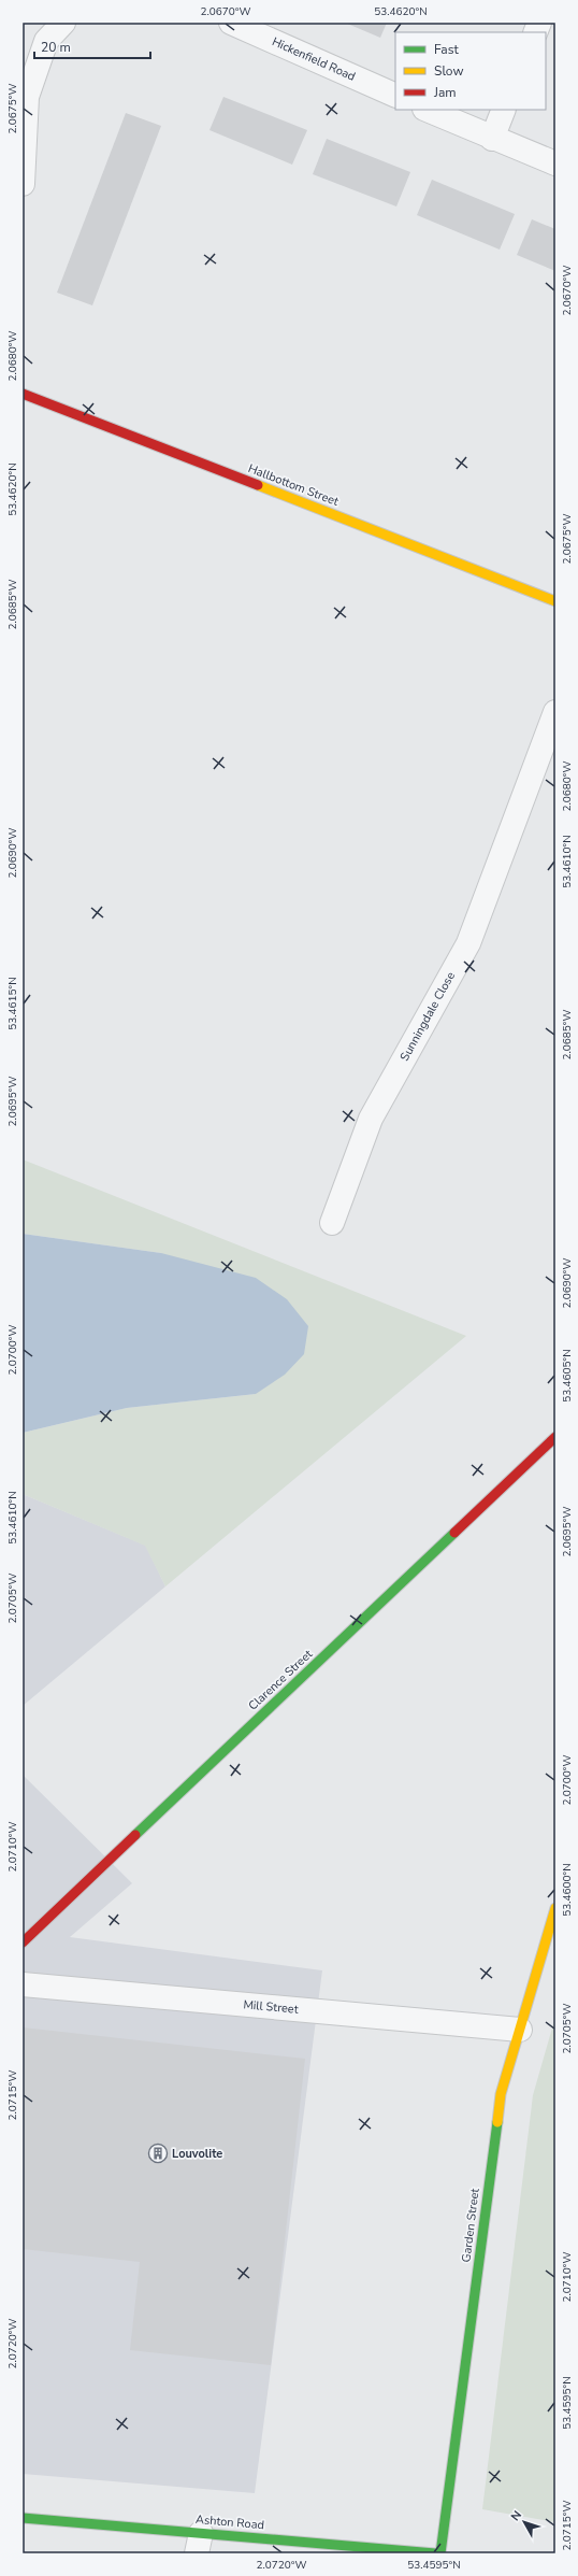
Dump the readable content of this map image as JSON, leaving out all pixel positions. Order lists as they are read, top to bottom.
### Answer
{
  "streets": {
    "street": [
      "Hickenfield Road",
      "Hallbottom Street",
      "Sunningdale Close",
      "Clarence Street",
      "Mill Street",
      "Garden Street",
      "Ashton Road"
    ]
  },
  "crossings": [
    ["Mill Street", "Garden Street"]
  ],
  "places": {
    "building": ["Louvolite"]
  },
  "legend": ["Fast", "Slow", "Jam"],
  "scale_bar": "20 m",
  "north": "top left",
  "coordinates": [
    "2.0670°W",
    "53.4620°N",
    "2.0675°W",
    "2.0680°W",
    "2.0685°W",
    "2.0690°W",
    "53.4610°N",
    "53.4615°N",
    "2.0695°W",
    "2.0700°W",
    "53.4605°N",
    "2.0705°W",
    "2.0710°W",
    "53.4600°N",
    "2.0715°W",
    "2.0720°W",
    "53.4595°N"
  ]
}
